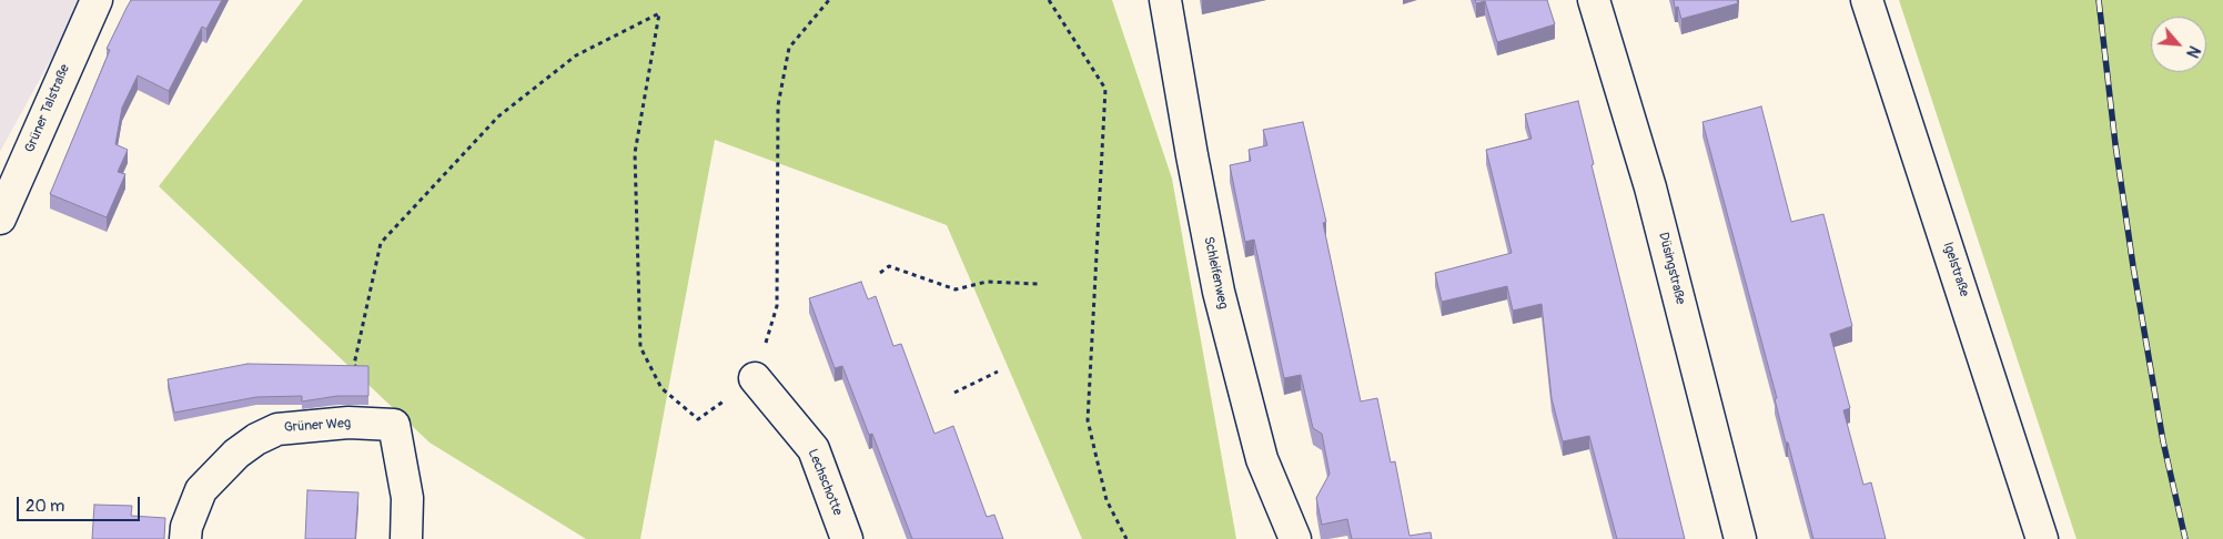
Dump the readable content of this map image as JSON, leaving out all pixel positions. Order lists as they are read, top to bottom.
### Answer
{
  "streets": {
    "main road": [
      "Grüner Talstraße",
      "Düsingstraße",
      "Igelstraße",
      "Schleifenweg",
      "Grüner Weg",
      "Lechschotte"
    ]
  },
  "scale_bar": "20 m",
  "north": "bottom right"
}
